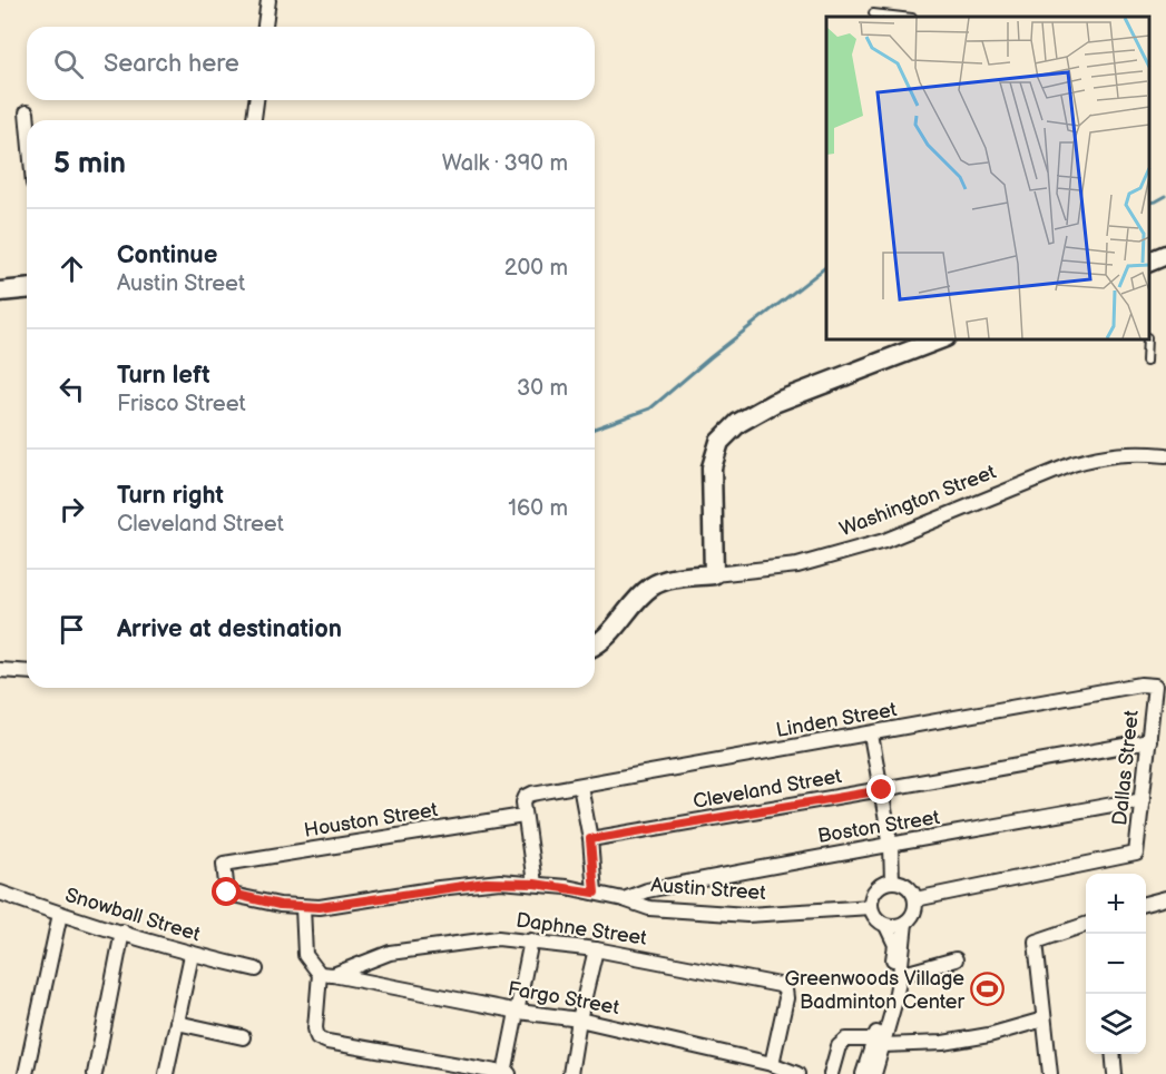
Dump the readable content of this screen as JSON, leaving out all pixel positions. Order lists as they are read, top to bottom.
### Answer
{
  "streets": {
    "street": [
      "Washington Street",
      "Linden Street",
      "Dallas Street",
      "Cleveland Street",
      "Houston Street",
      "Boston Street",
      "Austin Street",
      "Snowball Street",
      "Daphne Street",
      "Fargo Street"
    ]
  },
  "crossings": [
    ["Linden Street", "Dallas Street"],
    ["Linden Street", "Houston Street"],
    ["Dallas Street", "Cleveland Street"],
    ["Dallas Street", "Boston Street"],
    ["Dallas Street", "Austin Street"],
    ["Houston Street", "Austin Street"],
    ["Boston Street", "Austin Street"],
    ["Daphne Street", "Fargo Street"]
  ],
  "places": {
    "sports": ["Greenwoods Village Badminton Center"]
  },
  "page": {
    "search": "Search here",
    "heading": ["5 min", "Walk · 390 m"],
    "list": [
      ["Continue", "Austin Street", "200 m"],
      ["Turn left", "Frisco Street", "30 m"],
      ["Turn right", "Cleveland Street", "160 m"],
      "Arrive at destination"
    ],
    "map_buttons": ["+", "−"]
  }
}
